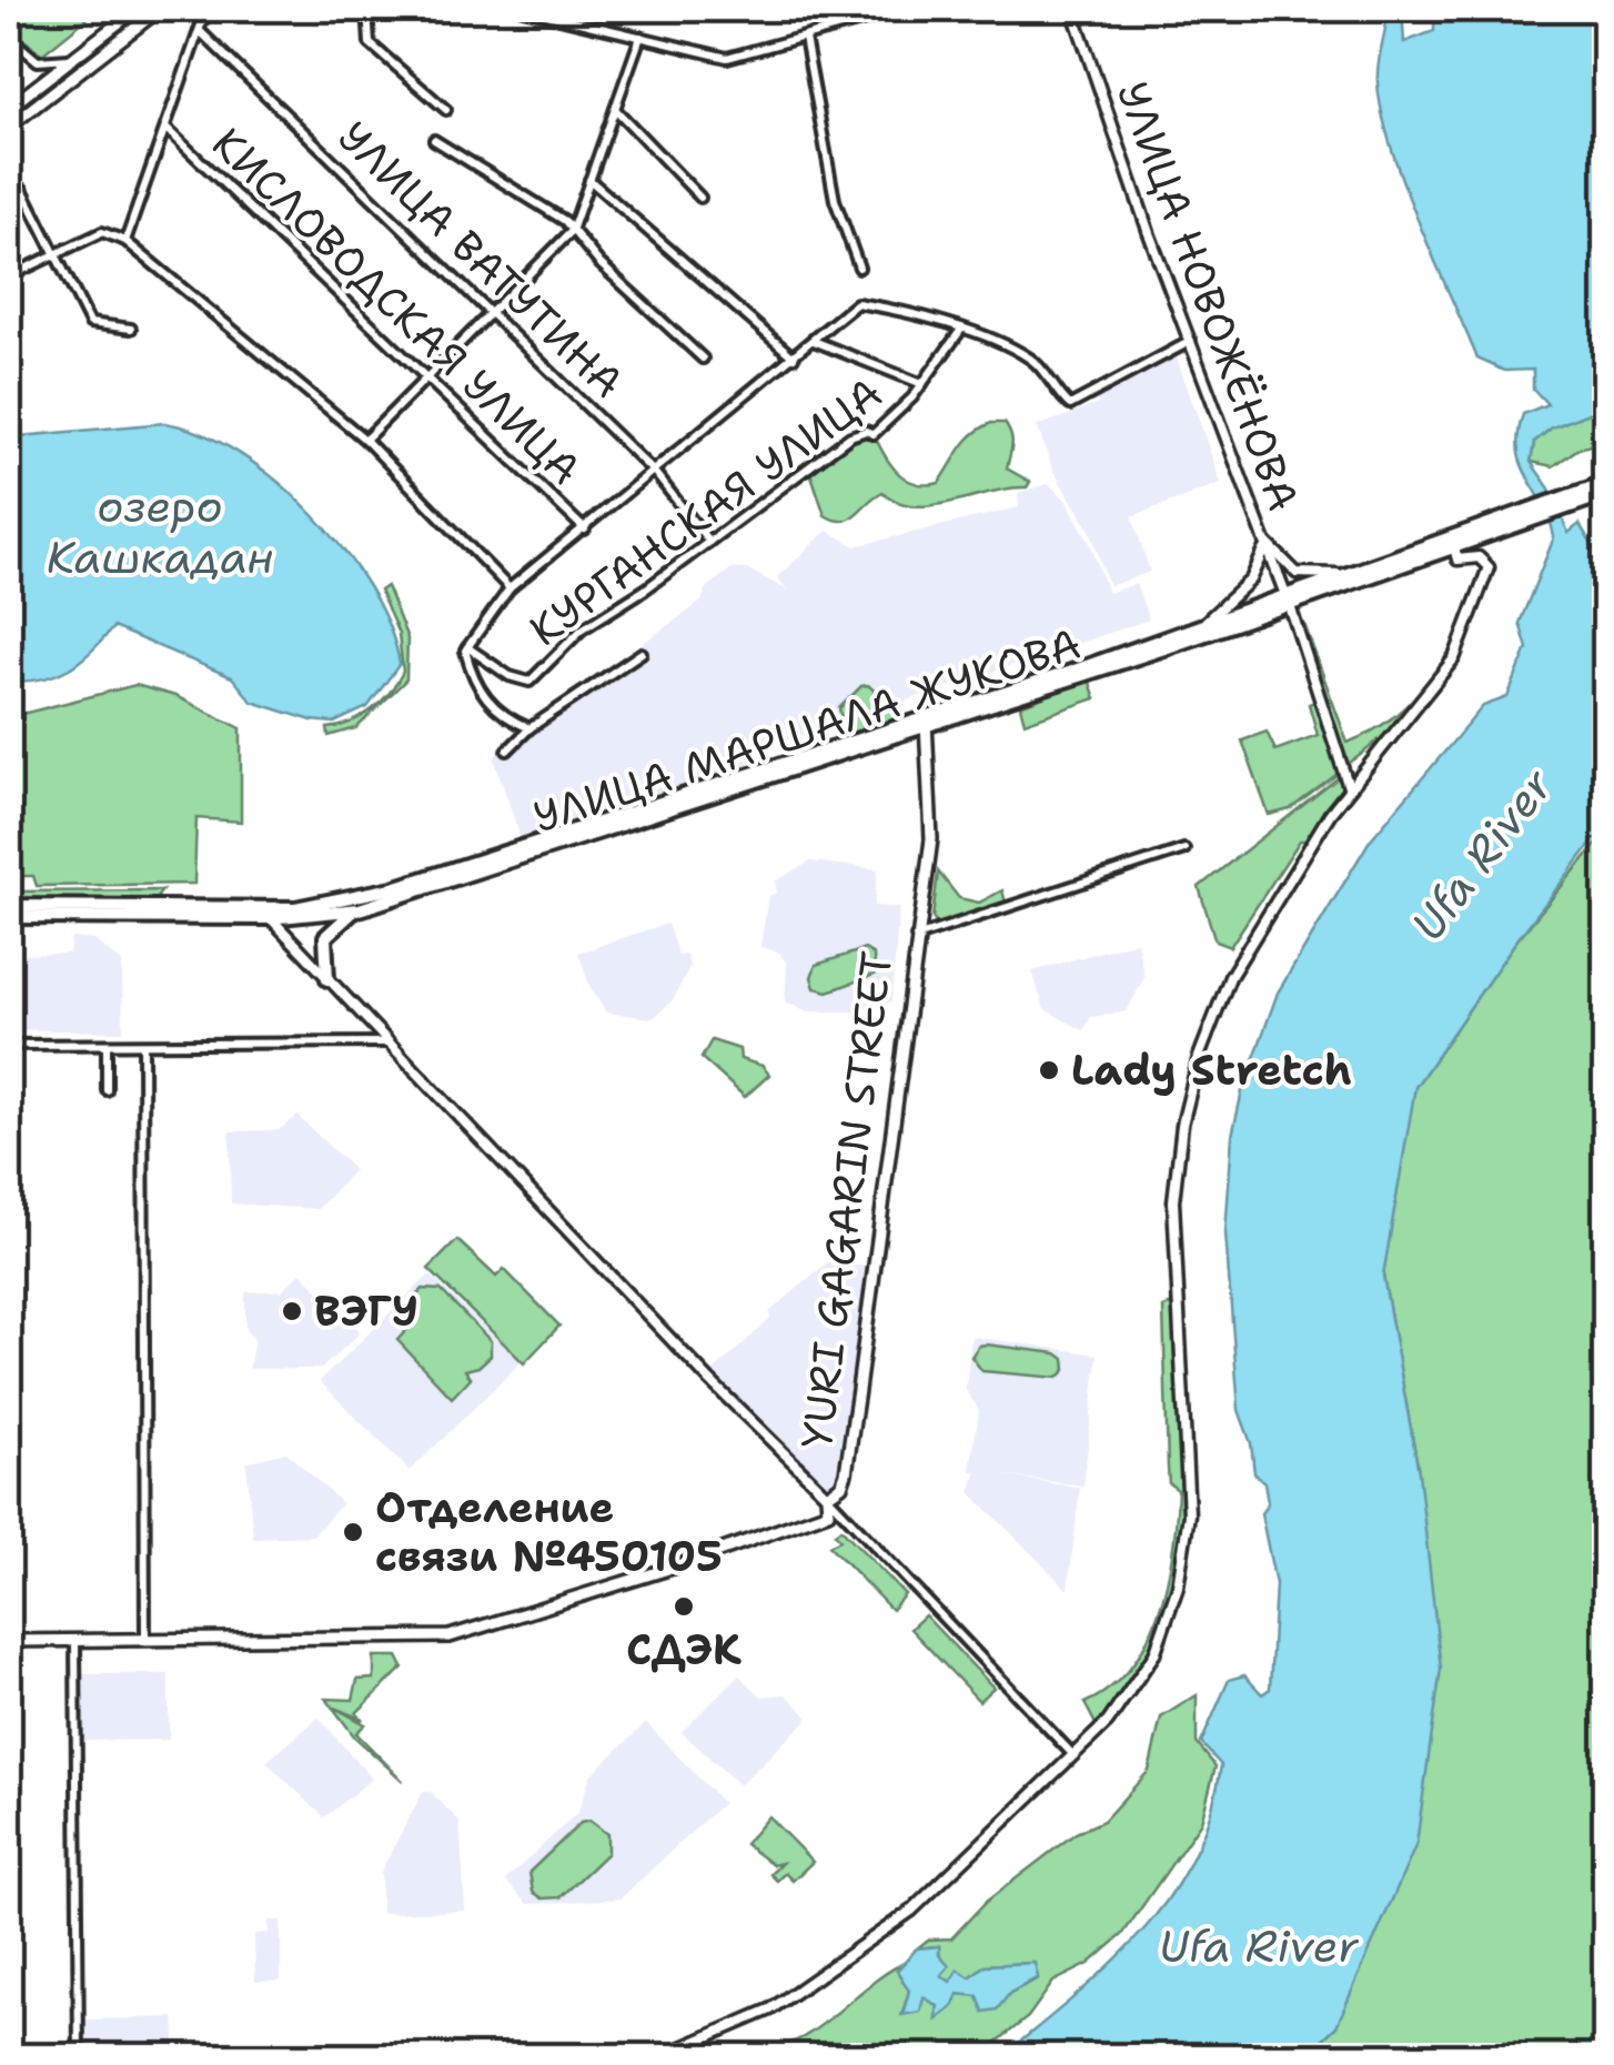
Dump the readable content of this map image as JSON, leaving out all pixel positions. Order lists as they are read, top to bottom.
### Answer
{
  "streets": {
    "main road": ["УЛИЦА МАРШАЛА ЖУКОВА", "YURI GAGARIN STREET"],
    "street": [
      "УЛИЦА ВАТУТИНА",
      "УЛИЦА НОВОЖЁНОВА",
      "КИСЛОВОДСКАЯ УЛИЦА",
      "КУРГАНСКАЯ УЛИЦА"
    ]
  },
  "crossings": [
    ["УЛИЦА ВАТУТИНА", "КУРГАНСКАЯ УЛИЦА"],
    ["УЛИЦА НОВОЖЁНОВА", "УЛИЦА МАРШАЛА ЖУКОВА"],
    ["УЛИЦА МАРШАЛА ЖУКОВА", "YURI GAGARIN STREET"]
  ],
  "water": ["озеро Кашкадан", "Ufa River"],
  "places": [
    "Lady Stretch",
    "ВЭГУ",
    "Отделение связи №450105",
    "СДЭК"
  ]
}
